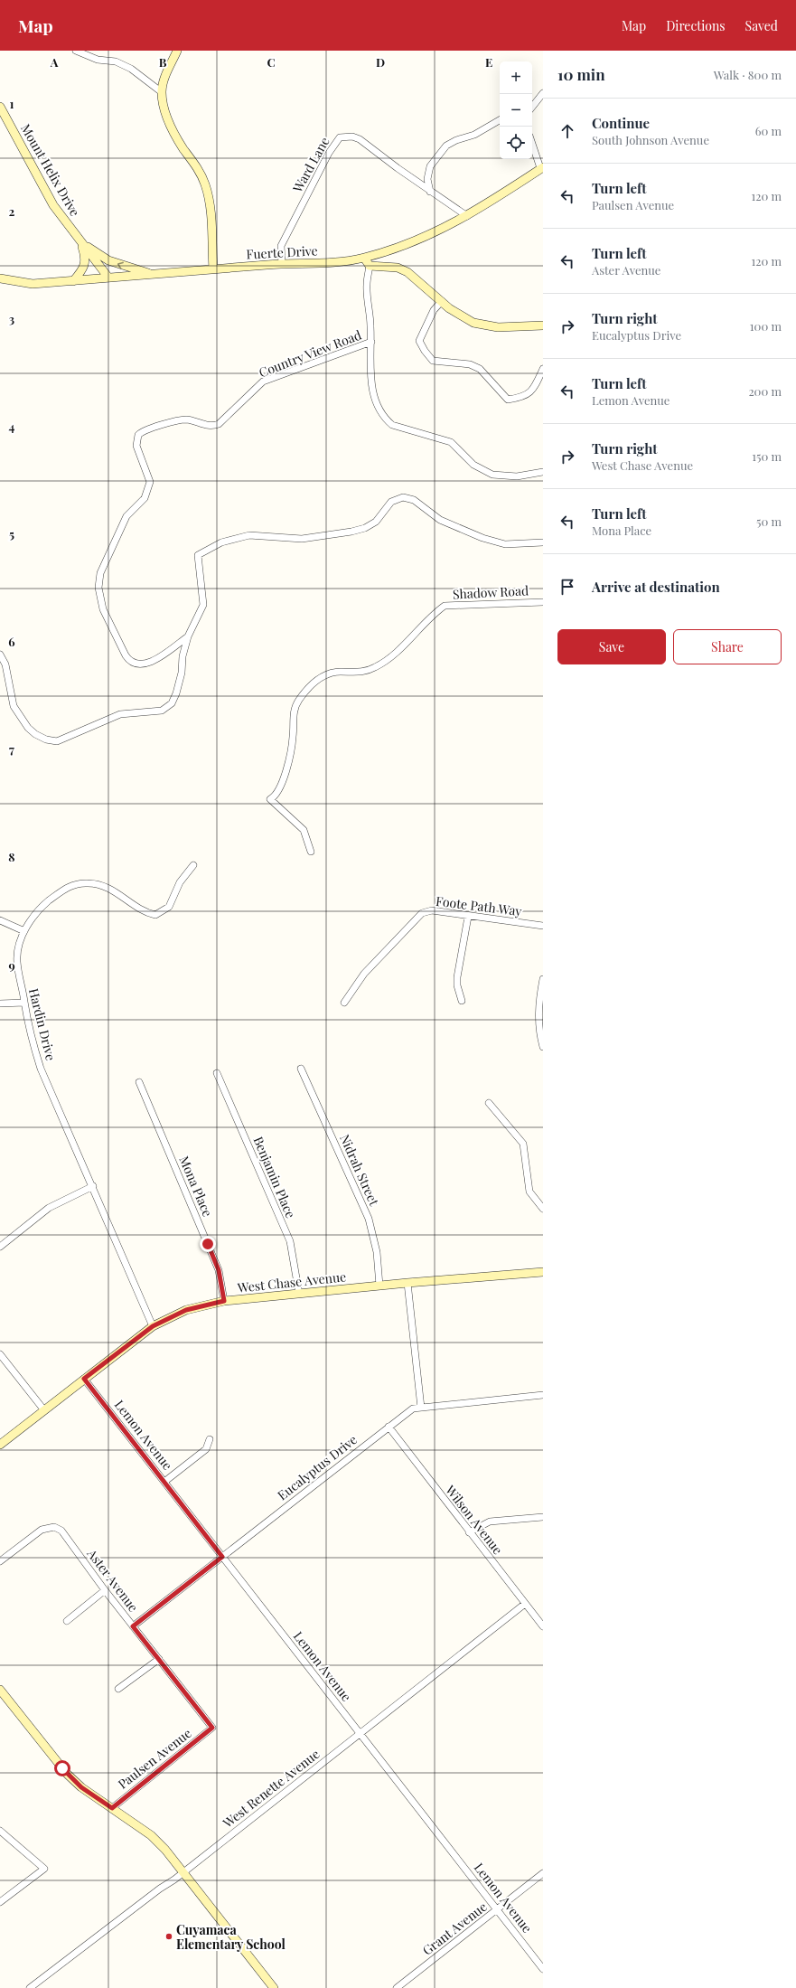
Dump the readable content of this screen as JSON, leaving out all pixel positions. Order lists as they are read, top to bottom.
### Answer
{
  "streets": {
    "main road": ["Mount Helix Drive", "Fuerte Drive", "West Chase Avenue"],
    "street": [
      "Ward Lane",
      "Country View Road",
      "Shadow Road",
      "Foote Path Way",
      "Hardin Drive",
      "Nidrah Street",
      "Benjamin Place",
      "Mona Place",
      "Lemon Avenue",
      "Eucalyptus Drive",
      "Wilson Avenue",
      "Aster Avenue",
      "Paulsen Avenue",
      "West Renette Avenue",
      "Grant Avenue"
    ]
  },
  "crossings": [
    ["Ward Lane", "Fuerte Drive"],
    ["Mount Helix Drive", "Fuerte Drive"],
    ["Hardin Drive", "West Chase Avenue"],
    ["Nidrah Street", "West Chase Avenue"],
    ["Benjamin Place", "West Chase Avenue"],
    ["Mona Place", "West Chase Avenue"],
    ["West Chase Avenue", "Lemon Avenue"],
    ["Lemon Avenue", "Eucalyptus Drive"],
    ["Lemon Avenue", "West Renette Avenue"],
    ["Lemon Avenue", "Grant Avenue"],
    ["Eucalyptus Drive", "Wilson Avenue"],
    ["Eucalyptus Drive", "Aster Avenue"],
    ["Wilson Avenue", "West Renette Avenue"],
    ["Aster Avenue", "Paulsen Avenue"]
  ],
  "places": ["Cuyamaca Elementary School"],
  "page": {
    "header": "Map",
    "nav": ["Map", "Directions", "Saved"],
    "heading": ["10 min", "Walk · 800 m"],
    "map_buttons": ["+", "−"],
    "list": [
      ["Continue", "South Johnson Avenue", "60 m"],
      ["Turn left", "Paulsen Avenue", "120 m"],
      ["Turn left", "Aster Avenue", "120 m"],
      ["Turn right", "Eucalyptus Drive", "100 m"],
      ["Turn left", "Lemon Avenue", "200 m"],
      ["Turn right", "West Chase Avenue", "150 m"],
      ["Turn left", "Mona Place", "50 m"],
      "Arrive at destination"
    ],
    "buttons": ["Save", "Share"]
  },
  "grid": {
    "columns": [
      "A",
      "B",
      "C",
      "D",
      "E"
    ],
    "rows": [
      "1",
      "2",
      "3",
      "4",
      "5",
      "6",
      "7",
      "8",
      "9"
    ]
  }
}
